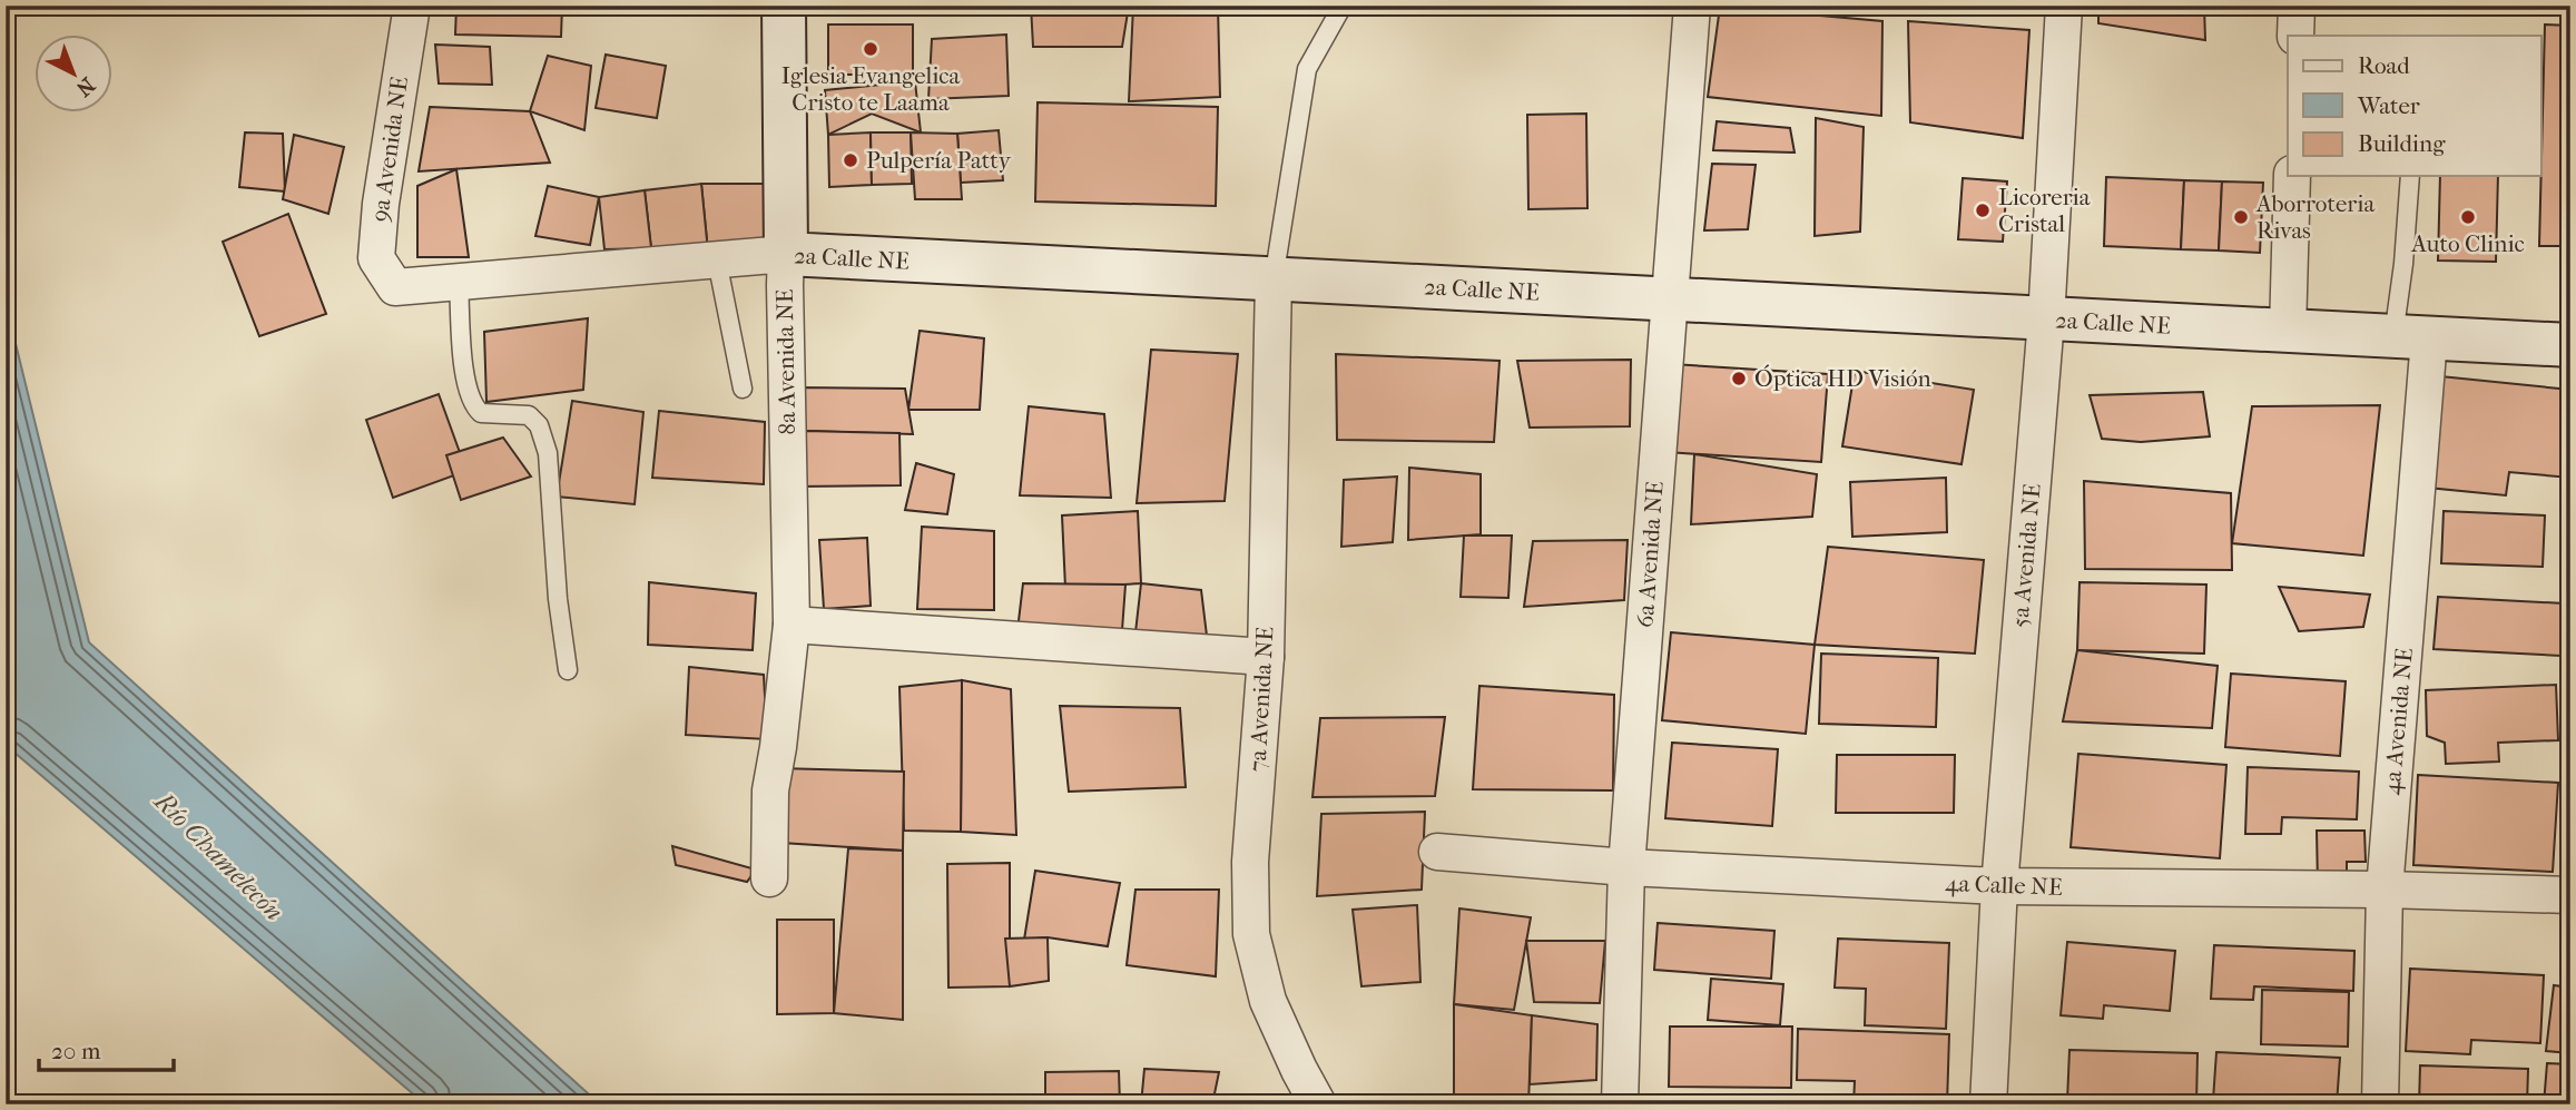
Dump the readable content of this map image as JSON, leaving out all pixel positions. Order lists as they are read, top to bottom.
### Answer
{
  "streets": {
    "street": [
      "9a Avenida NE",
      "2a Calle NE",
      "8a Avenida NE",
      "6a Avenida NE",
      "5a Avenida NE",
      "7a Avenida NE",
      "4a Avenida NE",
      "4a Calle NE"
    ]
  },
  "crossings": [
    ["9a Avenida NE", "2a Calle NE"],
    ["2a Calle NE", "8a Avenida NE"],
    ["2a Calle NE", "6a Avenida NE"],
    ["2a Calle NE", "5a Avenida NE"],
    ["2a Calle NE", "7a Avenida NE"],
    ["2a Calle NE", "4a Avenida NE"],
    ["6a Avenida NE", "4a Calle NE"],
    ["5a Avenida NE", "4a Calle NE"],
    ["4a Avenida NE", "4a Calle NE"]
  ],
  "water": ["Río Chamelecón"],
  "places": [
    "Iglesia Evangelica Cristo te Laama",
    "Pulpería Patty",
    "Licoreria Cristal",
    "Aborroteria Rivas",
    "Auto Clinic",
    "Óptica HD Visión"
  ],
  "legend": ["Road", "Water", "Building"],
  "scale_bar": "20 m",
  "north": "bottom right"
}
